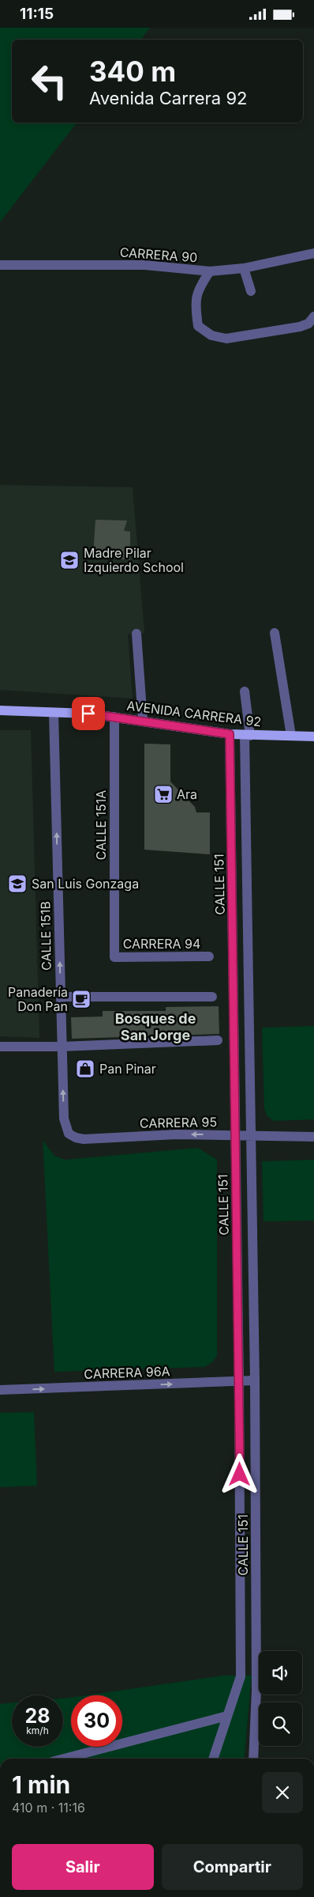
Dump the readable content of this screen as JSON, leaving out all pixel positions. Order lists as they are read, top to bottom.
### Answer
{
  "streets": {
    "main road": ["AVENIDA CARRERA 92"],
    "street": [
      "CARRERA 90",
      "CALLE 151A",
      "CALLE 151",
      "CALLE 151B",
      "CARRERA 94",
      "CARRERA 95",
      "CARRERA 96A"
    ]
  },
  "crossings": [
    ["AVENIDA CARRERA 92", "CALLE 151A"],
    ["AVENIDA CARRERA 92", "CALLE 151"],
    ["AVENIDA CARRERA 92", "CALLE 151B"],
    ["CALLE 151A", "CARRERA 94"],
    ["CALLE 151", "CARRERA 95"],
    ["CALLE 151", "CARRERA 96A"],
    ["CALLE 151B", "CARRERA 95"]
  ],
  "one_way": ["CALLE 151B", "CARRERA 95", "CARRERA 96A"],
  "districts": ["Bosques de San Jorge"],
  "places": {
    "school or university": ["Madre Pilar Izquierdo School", "San Luis Gonzaga"],
    "supermarket": ["Ara"],
    "cafe": ["Panadería Don Pan"],
    "shop": ["Pan Pinar"]
  },
  "page": {
    "status": "11:15",
    "turn": ["340 m", "Avenida Carrera 92"],
    "speed": "28 km/h",
    "limit": "30",
    "heading": ["1 min", "410 m · 11:16"],
    "buttons": ["Salir", "Compartir"]
  }
}
